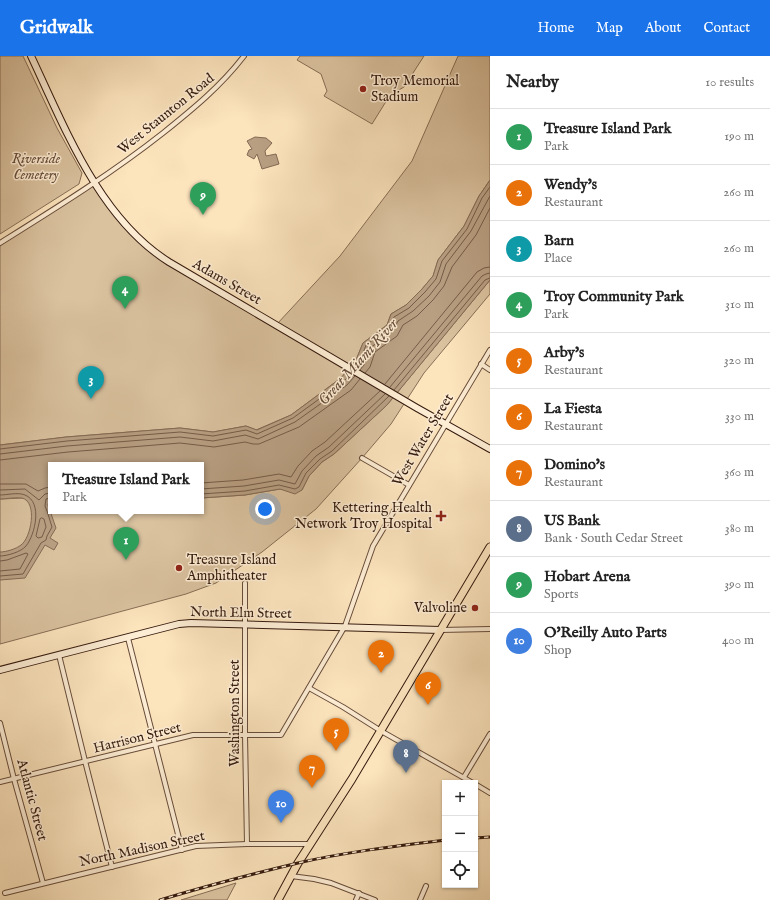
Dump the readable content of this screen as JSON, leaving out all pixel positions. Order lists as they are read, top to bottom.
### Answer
{
  "streets": {
    "street": [
      "West Staunton Road",
      "Adams Street",
      "West Water Street",
      "North Elm Street",
      "Washington Street",
      "Harrison Street",
      "Atlantic Street",
      "North Madison Street"
    ]
  },
  "crossings": [
    ["West Staunton Road", "Adams Street"],
    ["Adams Street", "West Water Street"],
    ["West Water Street", "North Elm Street"],
    ["West Water Street", "Harrison Street"],
    ["North Elm Street", "Washington Street"],
    ["Washington Street", "Harrison Street"],
    ["Washington Street", "North Madison Street"],
    ["Harrison Street", "Atlantic Street"],
    ["Atlantic Street", "North Madison Street"]
  ],
  "water": ["Great Miami River"],
  "parks": ["Riverside Cemetery"],
  "places": {
    "other": ["Troy Memorial Stadium", "Treasure Island Amphitheater", "Valvoline"],
    "health": ["Kettering Health Network Troy Hospital"]
  },
  "page": {
    "header": "Gridwalk",
    "nav": [
      "Home",
      "Map",
      "About",
      "Contact"
    ],
    "heading": ["Nearby", "10 results"],
    "list": [
      {
        "mark": "1",
        "name": "Treasure Island Park",
        "note": "Park",
        "value": "190 m"
      },
      {
        "mark": "2",
        "name": "Wendy's",
        "note": "Restaurant",
        "value": "260 m"
      },
      {
        "mark": "3",
        "name": "Barn",
        "note": "Place",
        "value": "260 m"
      },
      {
        "mark": "4",
        "name": "Troy Community Park",
        "note": "Park",
        "value": "310 m"
      },
      {
        "mark": "5",
        "name": "Arby's",
        "note": "Restaurant",
        "value": "320 m"
      },
      {
        "mark": "6",
        "name": "La Fiesta",
        "note": "Restaurant",
        "value": "330 m"
      },
      {
        "mark": "7",
        "name": "Domino's",
        "note": "Restaurant",
        "value": "360 m"
      },
      {
        "mark": "8",
        "name": "US Bank",
        "note": "Bank · South Cedar Street",
        "value": "380 m"
      },
      {
        "mark": "9",
        "name": "Hobart Arena",
        "note": "Sports",
        "value": "390 m"
      },
      {
        "mark": "10",
        "name": "O'Reilly Auto Parts",
        "note": "Shop",
        "value": "400 m"
      }
    ],
    "pins": [
      "9",
      "4",
      "3",
      "1",
      "2",
      "6",
      "5",
      "8",
      "7",
      "10"
    ],
    "popup": ["Treasure Island Park", "Park"],
    "map_buttons": ["+", "−"]
  }
}
